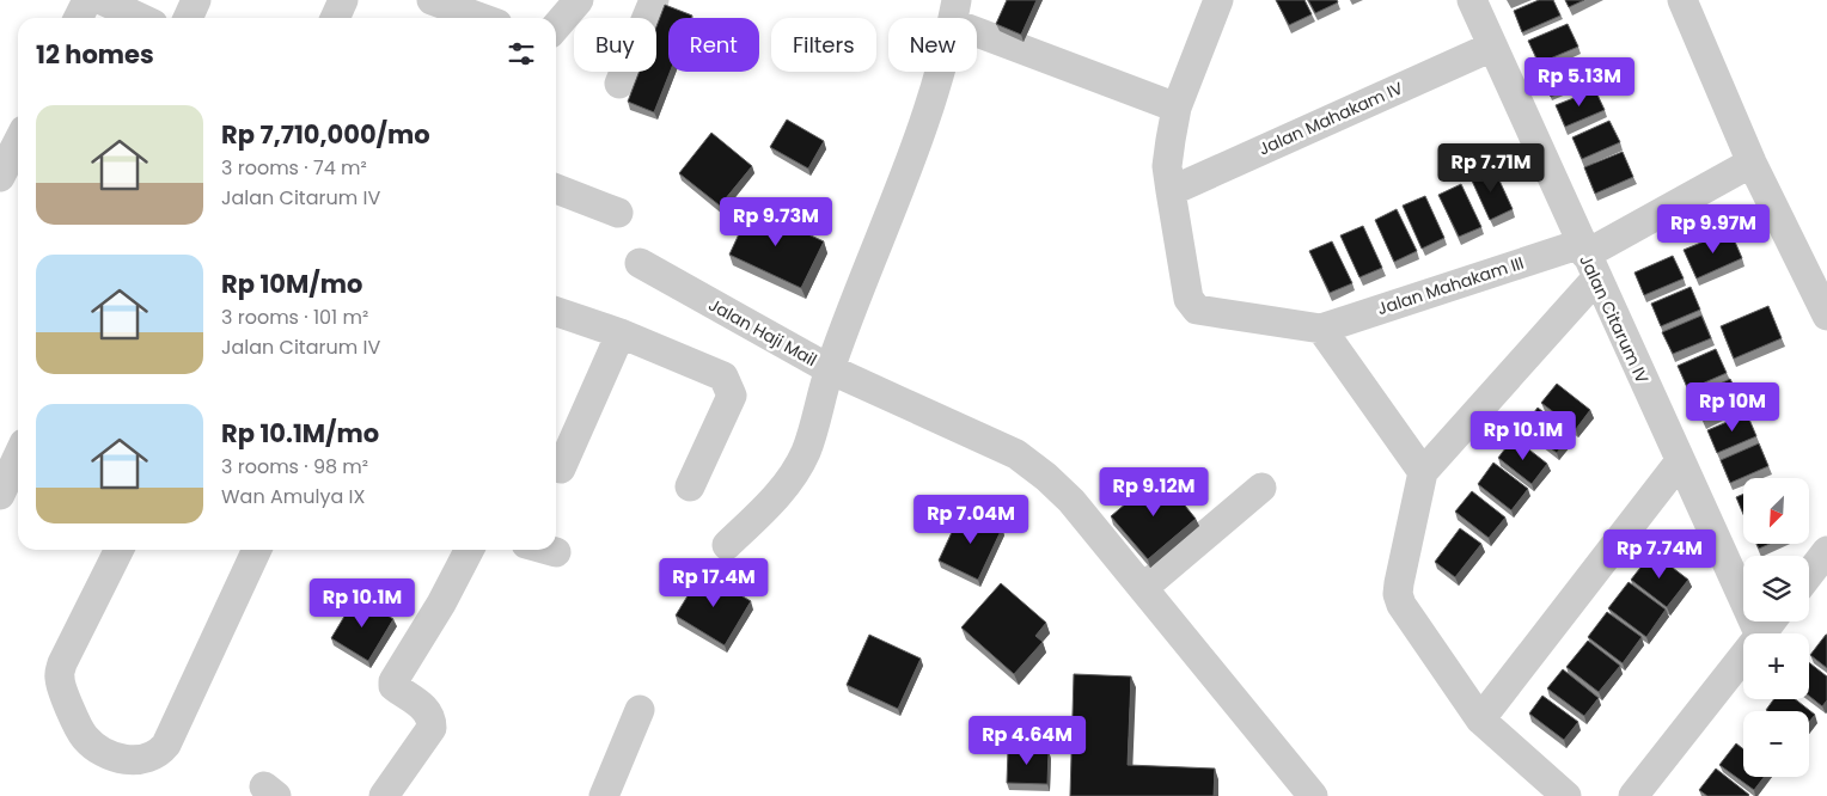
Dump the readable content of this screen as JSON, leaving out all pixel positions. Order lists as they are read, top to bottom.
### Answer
{
  "streets": {
    "street": [
      "Jalan Mahakam IV",
      "Jalan Mahakam III",
      "Jalan Citarum IV",
      "Jalan Haji Mail"
    ]
  },
  "crossings": [
    ["Jalan Mahakam IV", "Jalan Citarum IV"],
    ["Jalan Mahakam III", "Jalan Citarum IV"]
  ],
  "north": "bottom left",
  "page": {
    "chip": [
      "Buy",
      "Rent",
      "Filters",
      "New"
    ],
    "heading": "12 homes",
    "price": [
      "Rp 5.13M",
      "Rp 7.71M",
      "Rp 9.73M",
      "Rp 9.97M",
      "Rp 10M",
      "Rp 10.1M",
      "Rp 9.12M",
      "Rp 7.04M",
      "Rp 7.74M",
      "Rp 17.4M",
      "Rp 10.1M",
      "Rp 4.64M"
    ],
    "list": [
      {
        "name": "Rp 7,710,000/mo",
        "note": "3 rooms · 74 m² · Jalan Citarum IV"
      },
      {
        "name": "Rp 10M/mo",
        "note": "3 rooms · 101 m² · Jalan Citarum IV"
      },
      {
        "name": "Rp 10.1M/mo",
        "note": "3 rooms · 98 m² · Wan Amulya IX"
      }
    ],
    "map_buttons": ["+", "−"]
  }
}
